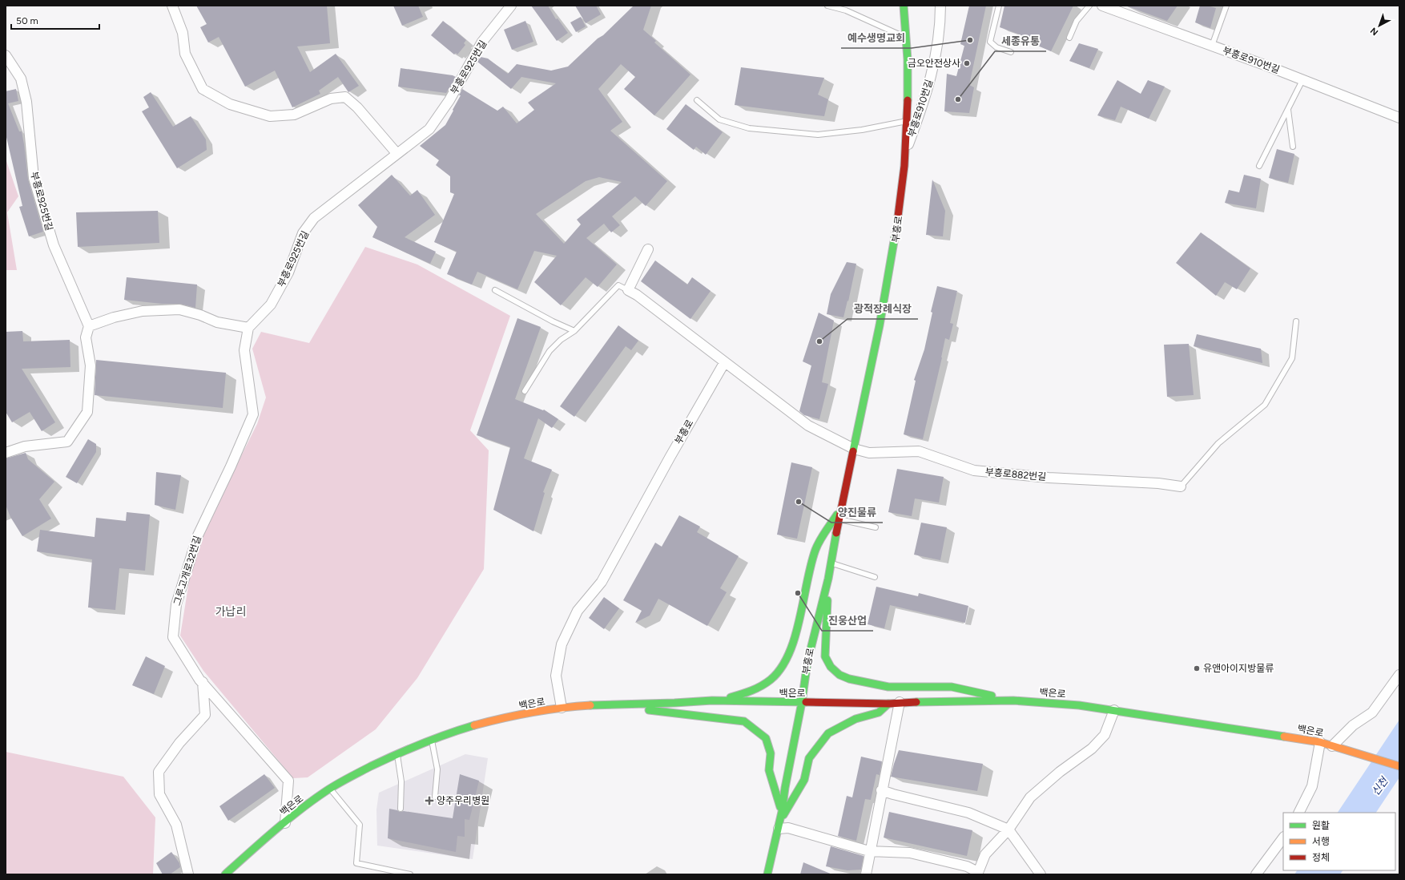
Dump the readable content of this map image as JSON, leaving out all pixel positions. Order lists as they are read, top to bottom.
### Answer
{
  "streets": {
    "main road": ["부흥로", "백은로"],
    "street": [
      "부흥로910번길",
      "부흥로925번길",
      "부흥로882번길",
      "그루고개로32번길"
    ]
  },
  "crossings": [
    ["부흥로910번길", "부흥로"],
    ["부흥로925번길", "그루고개로32번길"],
    ["부흥로", "부흥로882번길"],
    ["부흥로", "백은로"],
    ["그루고개로32번길", "백은로"]
  ],
  "districts": ["가납리"],
  "water": ["신천"],
  "places": {
    "other": [
      "예수생명교회",
      "금오안전상사",
      "세종유통",
      "광적장례식장",
      "양진물류",
      "진웅산업",
      "유앤아이지방물류"
    ],
    "health": ["양주우리병원"]
  },
  "legend": ["원활", "서행", "정체"],
  "scale_bar": "50 m",
  "north": "bottom left"
}
